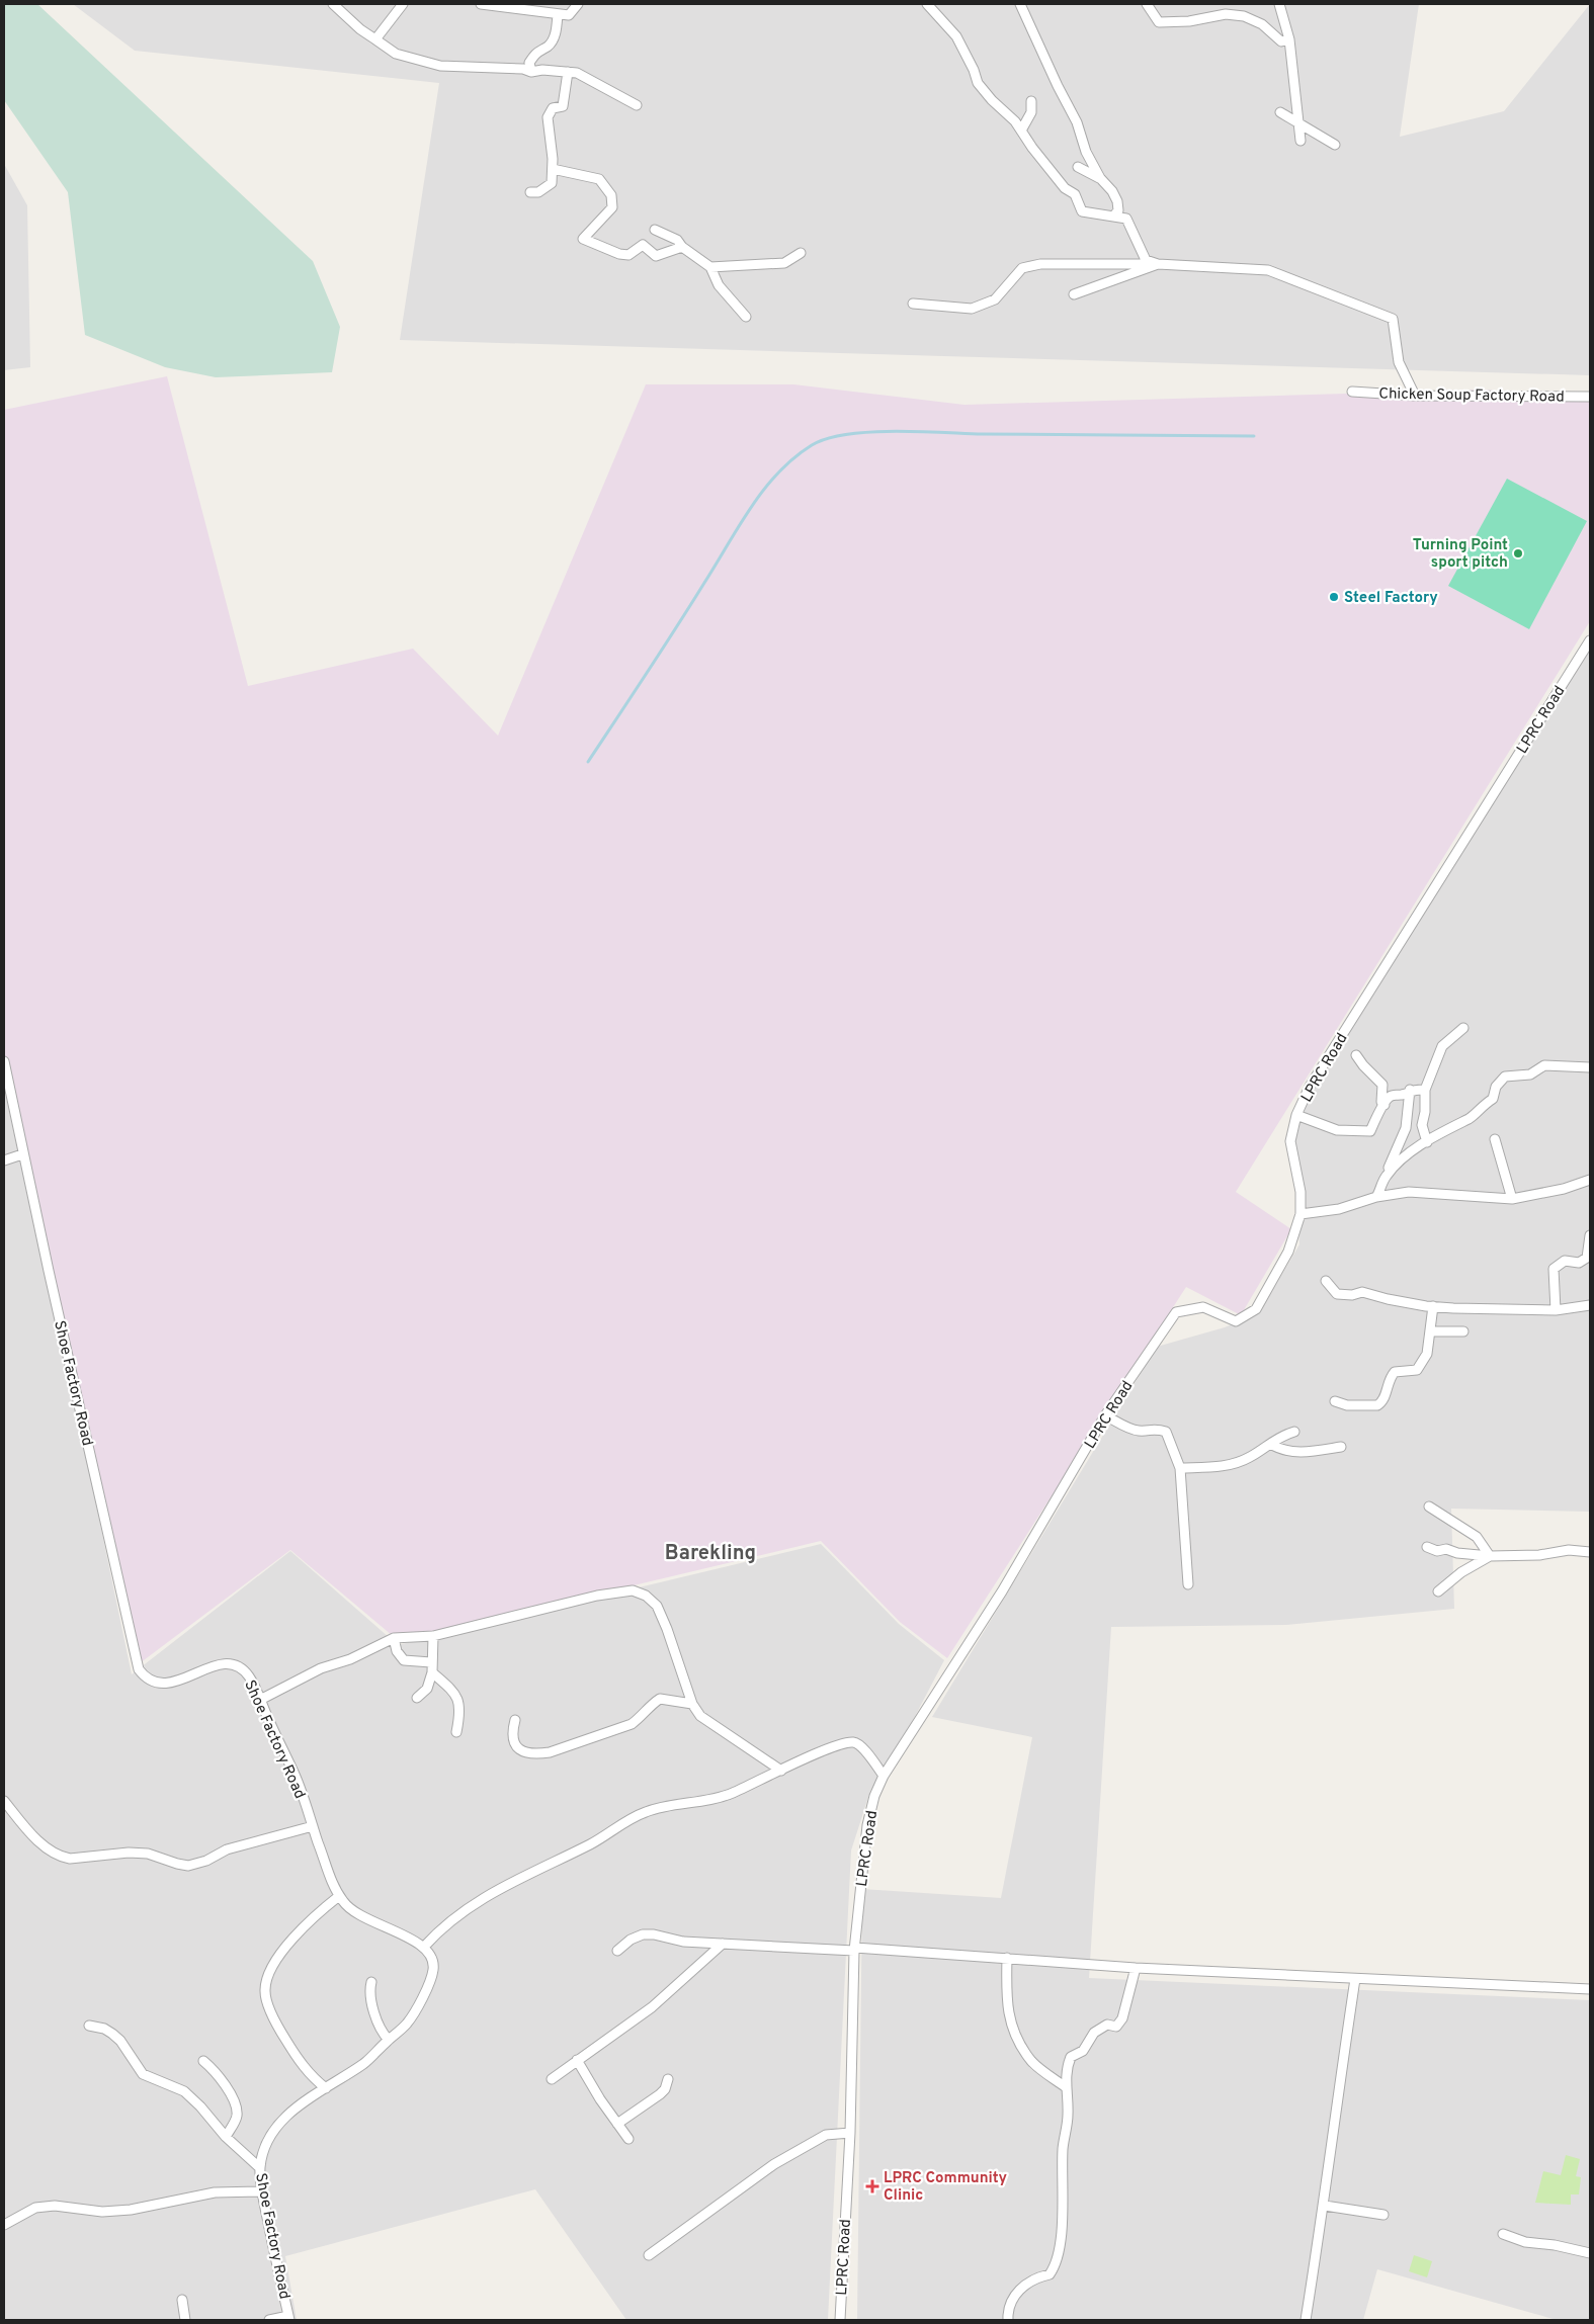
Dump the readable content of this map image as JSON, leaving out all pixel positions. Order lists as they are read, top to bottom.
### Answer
{
  "streets": {
    "street": ["Chicken Soup Factory Road", "LPRC Road", "Shoe Factory Road"]
  },
  "districts": ["Barekling"],
  "places": {
    "other": ["Turning Point sport pitch", "Steel Factory"],
    "health": ["LPRC Community Clinic"]
  }
}
